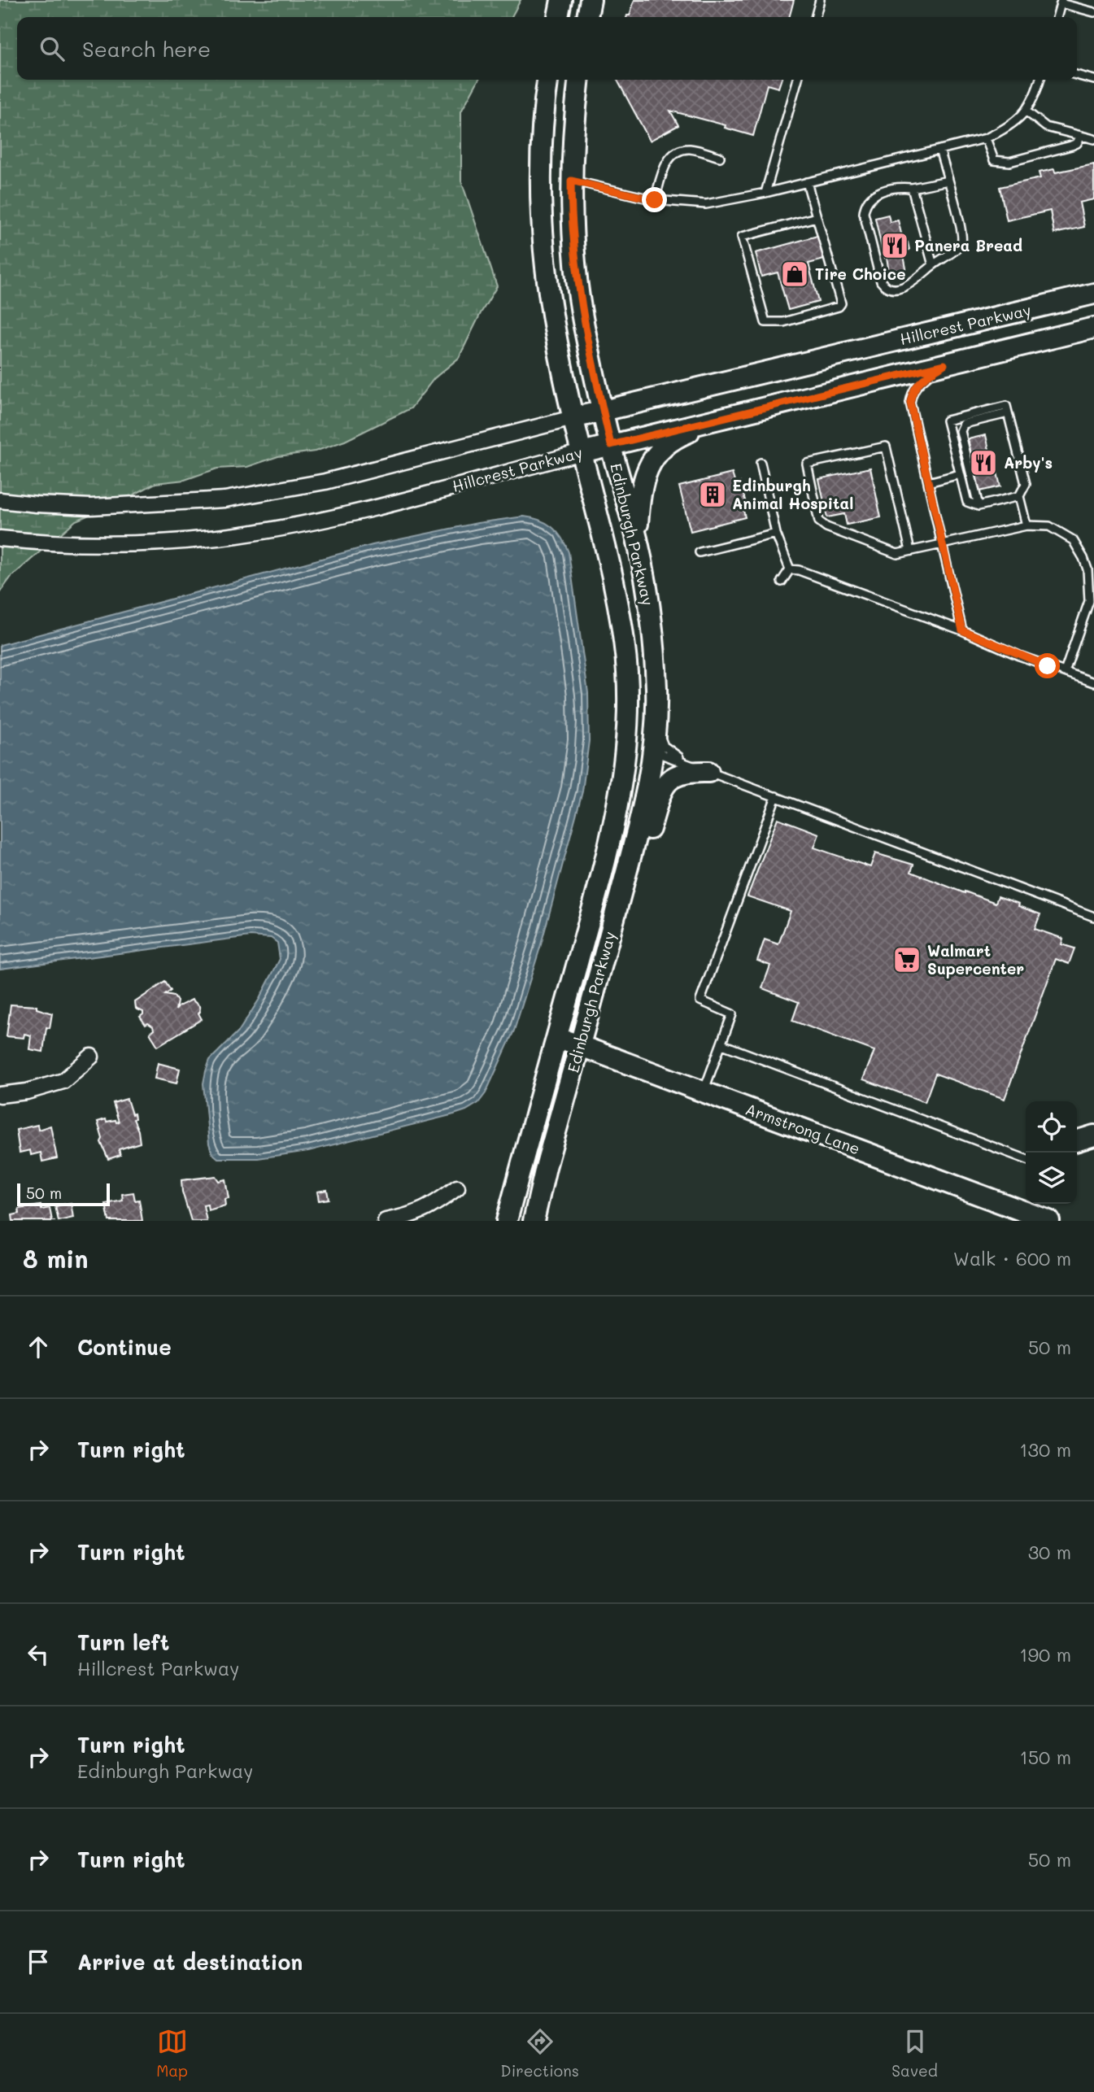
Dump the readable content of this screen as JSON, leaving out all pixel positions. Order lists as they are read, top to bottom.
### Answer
{
  "streets": {
    "main road": ["Hillcrest Parkway", "Edinburgh Parkway", "Armstrong Lane"]
  },
  "crossings": [
    ["Hillcrest Parkway", "Edinburgh Parkway"],
    ["Edinburgh Parkway", "Armstrong Lane"]
  ],
  "places": {
    "restaurant": ["Panera Bread", "Arby's"],
    "shop": ["Tire Choice"],
    "building": ["Edinburgh Animal Hospital"],
    "supermarket": ["Walmart Supercenter"]
  },
  "scale_bar": "50 m",
  "page": {
    "search": "Search here",
    "scale": "50 m",
    "heading": ["8 min", "Walk · 600 m"],
    "list": [
      ["Continue", "50 m"],
      ["Turn right", "130 m"],
      ["Turn right", "30 m"],
      ["Turn left", "Hillcrest Parkway", "190 m"],
      ["Turn right", "Edinburgh Parkway", "150 m"],
      ["Turn right", "50 m"],
      "Arrive at destination"
    ],
    "nav": ["Map", "Directions", "Saved"]
  }
}
